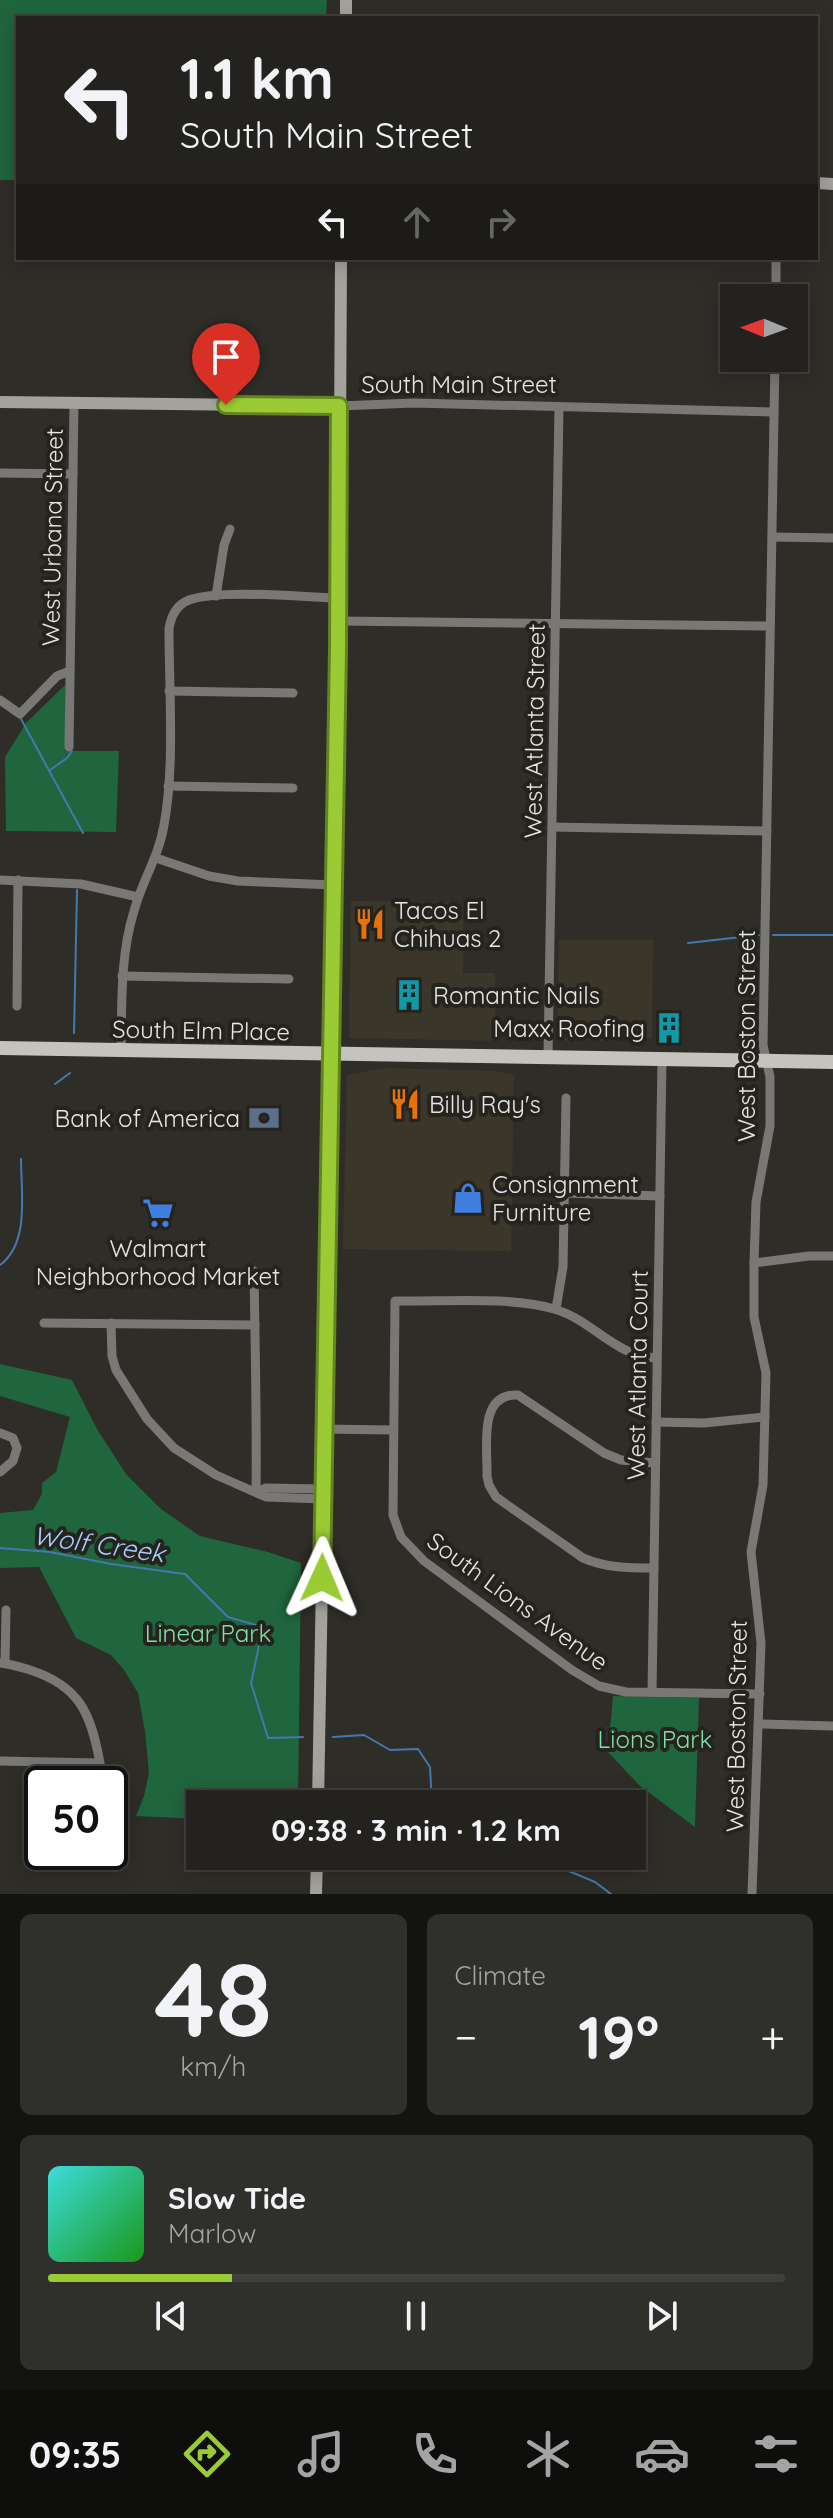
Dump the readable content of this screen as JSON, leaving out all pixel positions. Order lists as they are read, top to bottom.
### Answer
{
  "streets": {
    "main road": ["South Main Street", "South Elm Place"],
    "street": [
      "West Urbana Street",
      "West Atlanta Street",
      "West Boston Street",
      "West Atlanta Court",
      "South Lions Avenue"
    ]
  },
  "crossings": [
    ["South Main Street", "West Urbana Street"],
    ["South Main Street", "West Atlanta Street"],
    ["South Main Street", "West Boston Street"],
    ["West Atlanta Street", "South Elm Place"],
    ["South Elm Place", "West Boston Street"],
    ["South Elm Place", "West Atlanta Court"],
    ["West Boston Street", "South Lions Avenue"],
    ["West Atlanta Court", "South Lions Avenue"]
  ],
  "water": ["Wolf Creek"],
  "parks": ["Linear Park", "Lions Park"],
  "places": {
    "restaurant": ["Tacos El Chihuas 2", "Billy Ray's"],
    "building": ["Romantic Nails", "Maxx Roofing"],
    "bank": ["Bank of America"],
    "shop": ["Consignment Furniture"],
    "supermarket": ["Walmart Neighborhood Market"]
  },
  "north": "left",
  "page": {
    "turn": ["1.1 km", "South Main Street"],
    "limit": "50",
    "trip": "09:38 · 3 min · 1.2 km",
    "tile": [
      ["48", "km/h"],
      "Climate"
    ],
    "heat": ["−", "19°", "+"],
    "song": ["Slow Tide", "Marlow"],
    "tabs": "09:35"
  }
}
